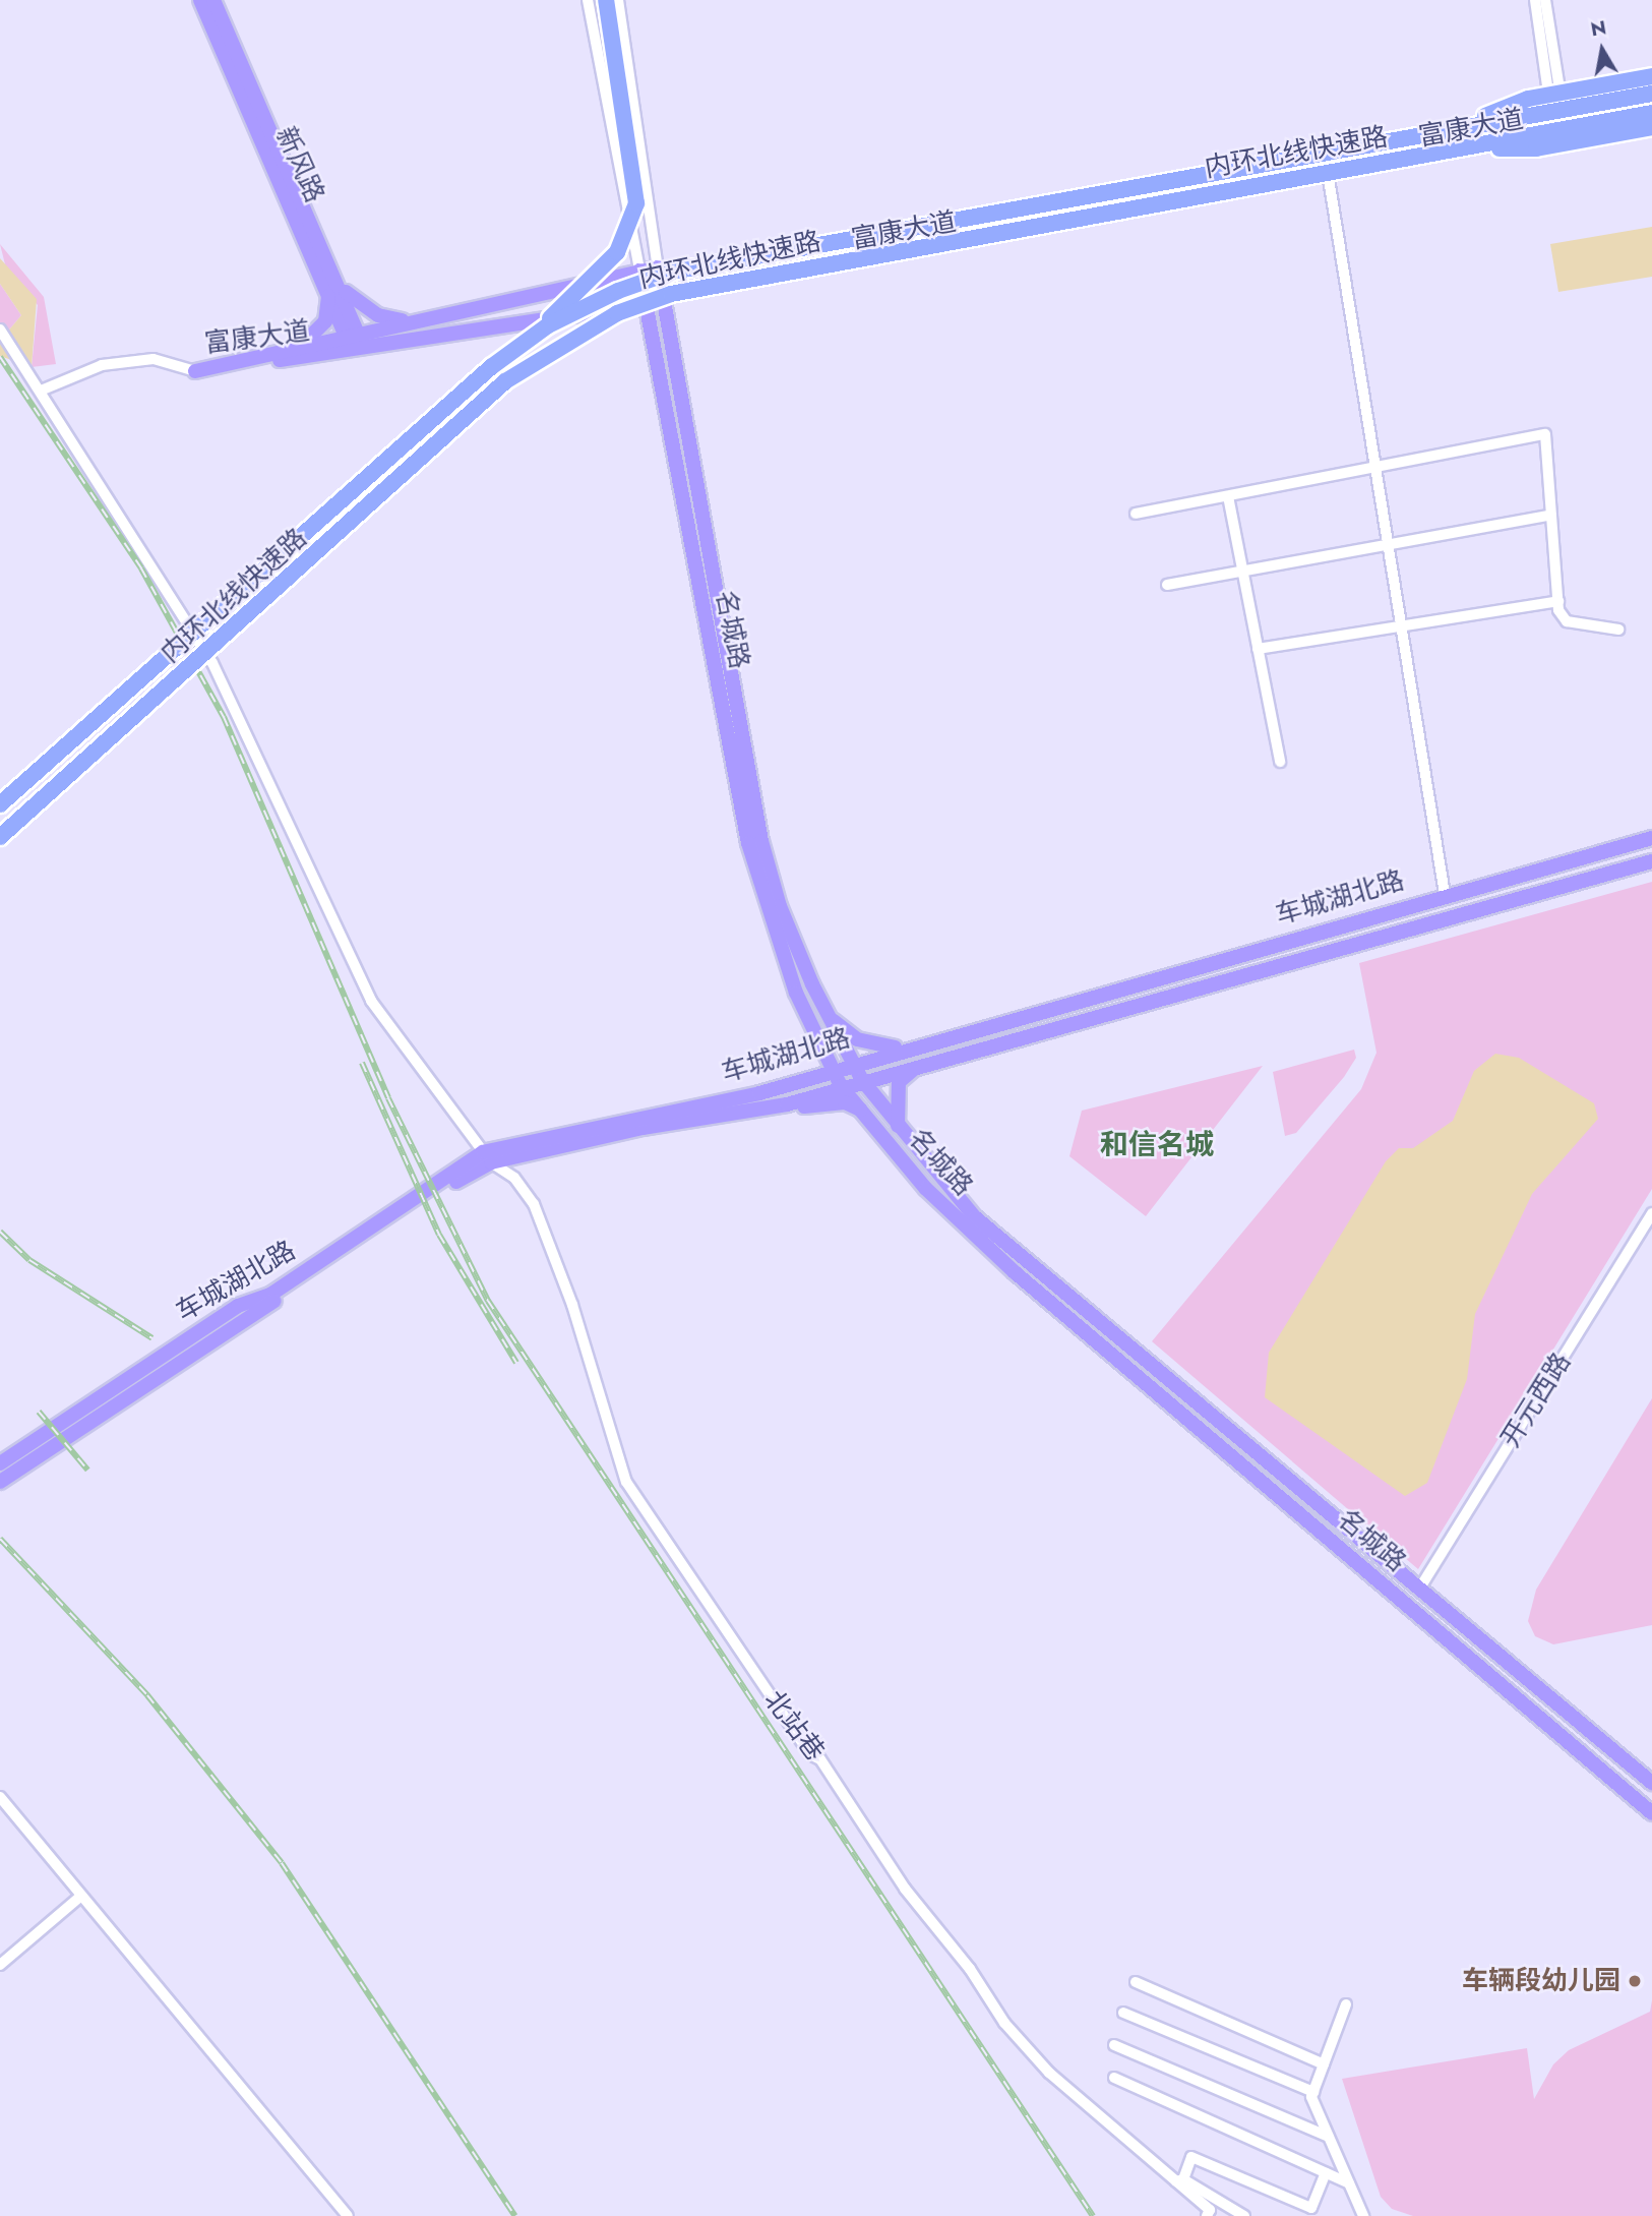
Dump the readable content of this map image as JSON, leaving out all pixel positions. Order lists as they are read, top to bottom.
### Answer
{
  "streets": {
    "highway": ["内环北线快速路"],
    "main road": [
      "富康大道",
      "新风路",
      "名城路",
      "车城湖北路"
    ],
    "street": ["开元西路", "北站巷"]
  },
  "crossings": [
    ["富康大道", "新风路"],
    ["富康大道", "名城路"],
    ["名城路", "车城湖北路"],
    ["名城路", "开元西路"],
    ["车城湖北路", "北站巷"]
  ],
  "districts": ["和信名城"],
  "places": ["车辆段幼儿园"],
  "north": "top"
}
